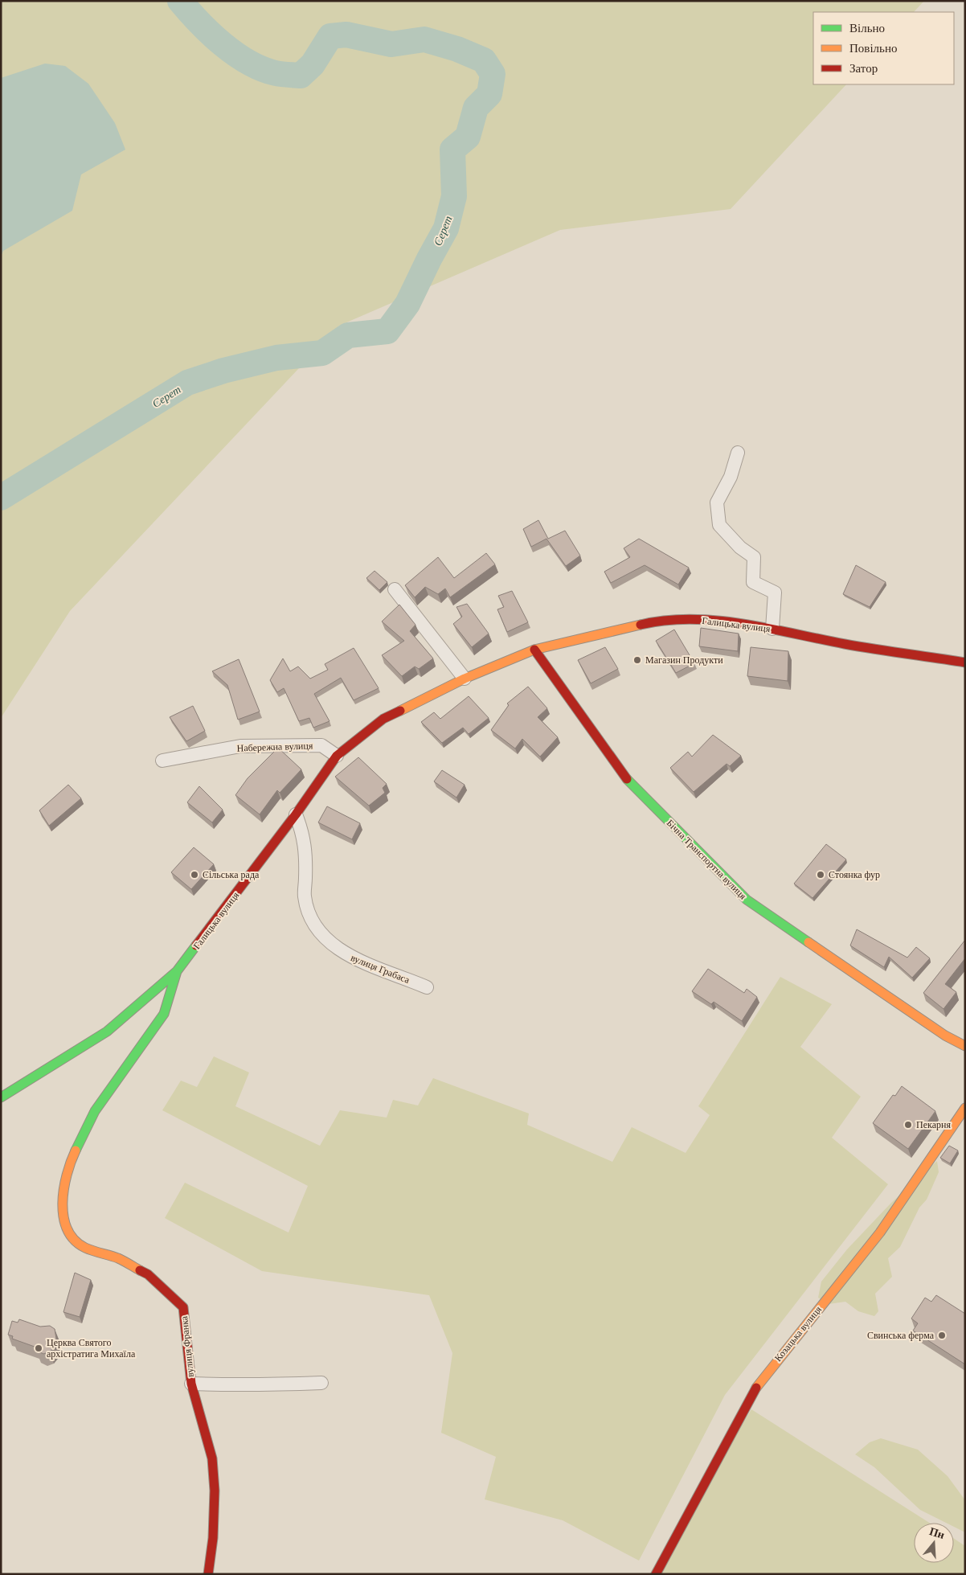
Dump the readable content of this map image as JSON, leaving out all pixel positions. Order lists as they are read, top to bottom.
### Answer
{
  "streets": {
    "street": [
      "Галицька вулиця",
      "Набережна вулиця",
      "Бічна Транспортна вулиця",
      "вулиця Грабаса",
      "Козацька вулиця",
      "вулиця Франка"
    ]
  },
  "crossings": [
    ["Галицька вулиця", "Набережна вулиця"],
    ["Галицька вулиця", "Бічна Транспортна вулиця"],
    ["Галицька вулиця", "вулиця Грабаса"],
    ["Галицька вулиця", "вулиця Франка"]
  ],
  "water": ["Серет"],
  "places": [
    "Магазин Продукти",
    "Сільська рада",
    "Стоянка фур",
    "Пекарня",
    "Свинська ферма",
    "Церква Святого архістратига Михаїла"
  ],
  "legend": ["Вільно", "Повільно", "Затор"],
  "north": "top"
}
